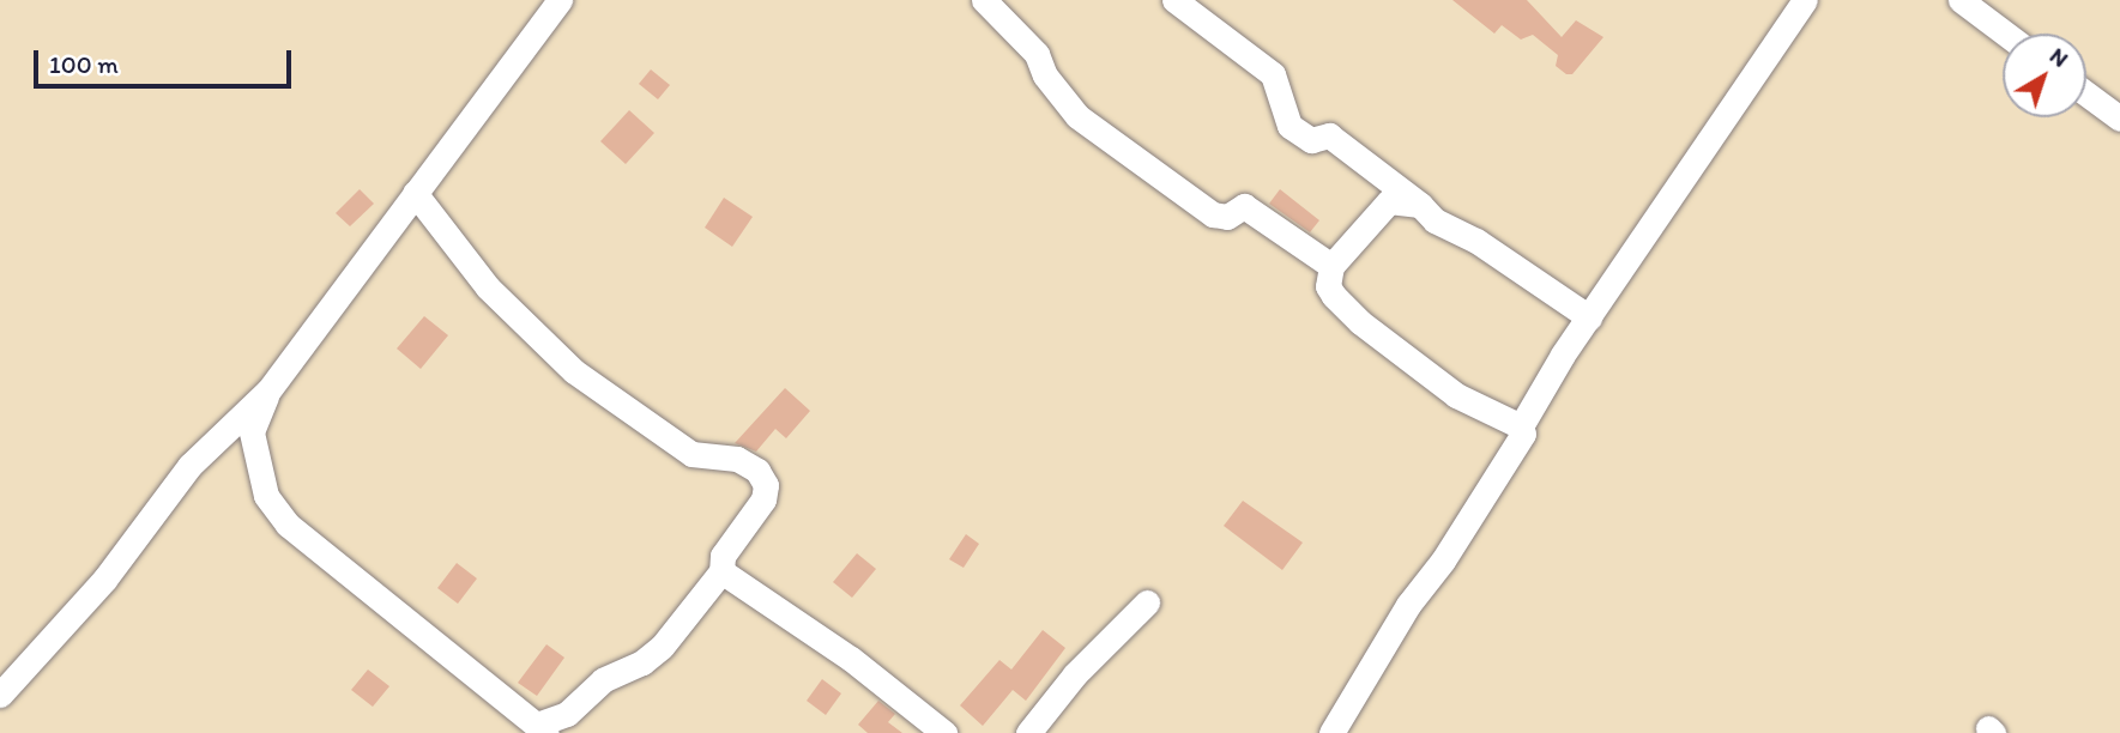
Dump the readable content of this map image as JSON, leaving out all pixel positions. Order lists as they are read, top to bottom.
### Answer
{
  "scale_bar": "100 m",
  "north": "top right"
}
